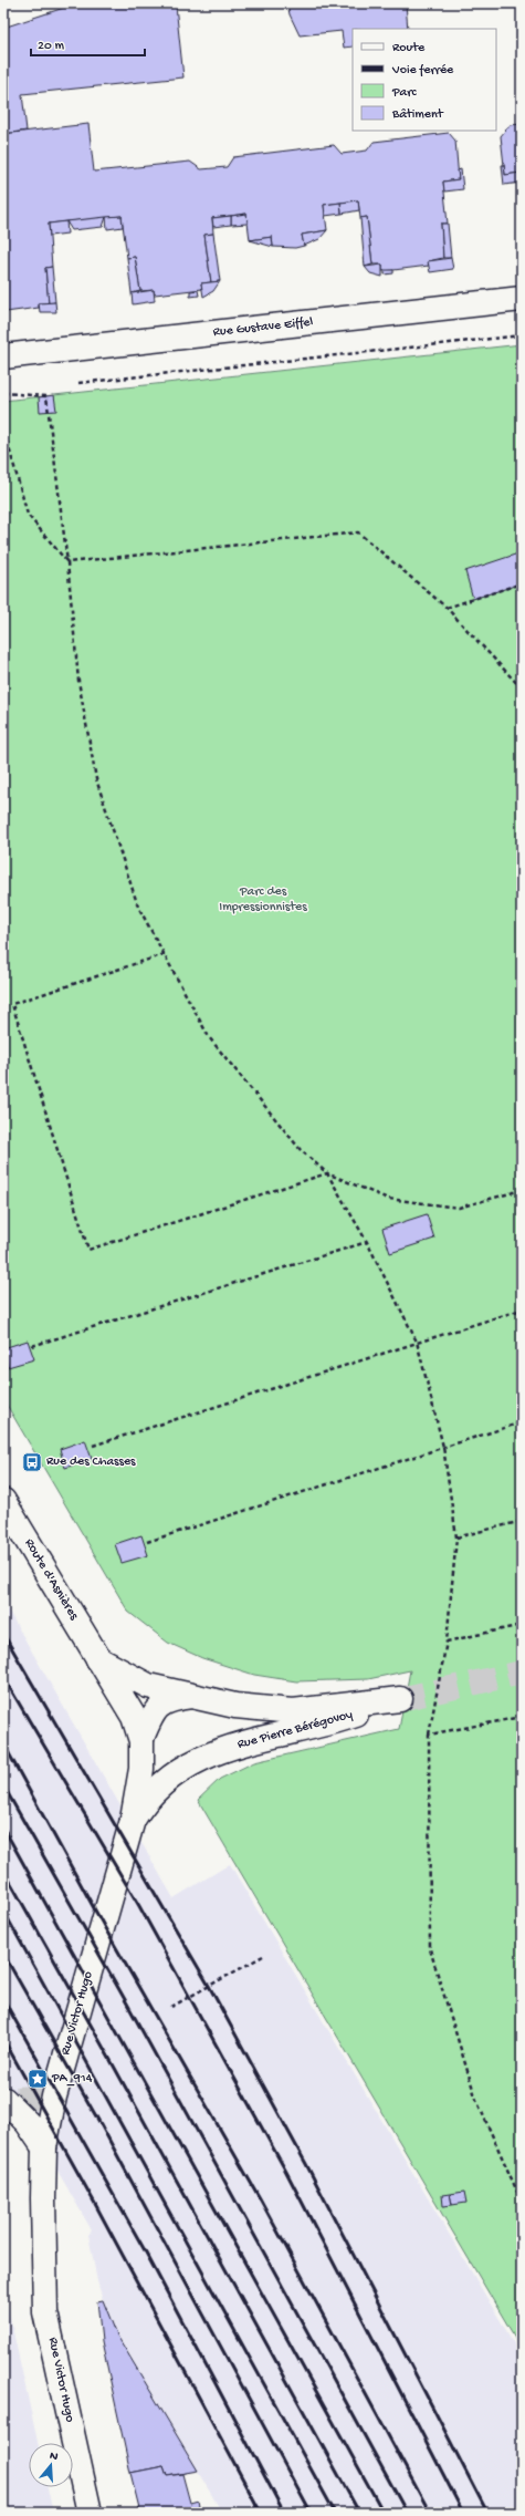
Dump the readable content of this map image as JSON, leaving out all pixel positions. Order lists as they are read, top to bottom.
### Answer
{
  "streets": {
    "street": [
      "Rue Gustave Eiffel",
      "Route d'Asnières",
      "Rue Pierre Bérégovoy",
      "Rue Victor Hugo"
    ]
  },
  "crossings": [
    ["Route d'Asnières", "Rue Pierre Bérégovoy"],
    ["Route d'Asnières", "Rue Victor Hugo"],
    ["Rue Pierre Bérégovoy", "Rue Victor Hugo"]
  ],
  "parks": ["Parc des Impressionnistes"],
  "places": {
    "bus stop": ["Rue des Chasses"],
    "place": ["PA_914"]
  },
  "legend": [
    "Route",
    "Voie ferrée",
    "Parc",
    "Bâtiment"
  ],
  "scale_bar": "20 m",
  "north": "top"
}
